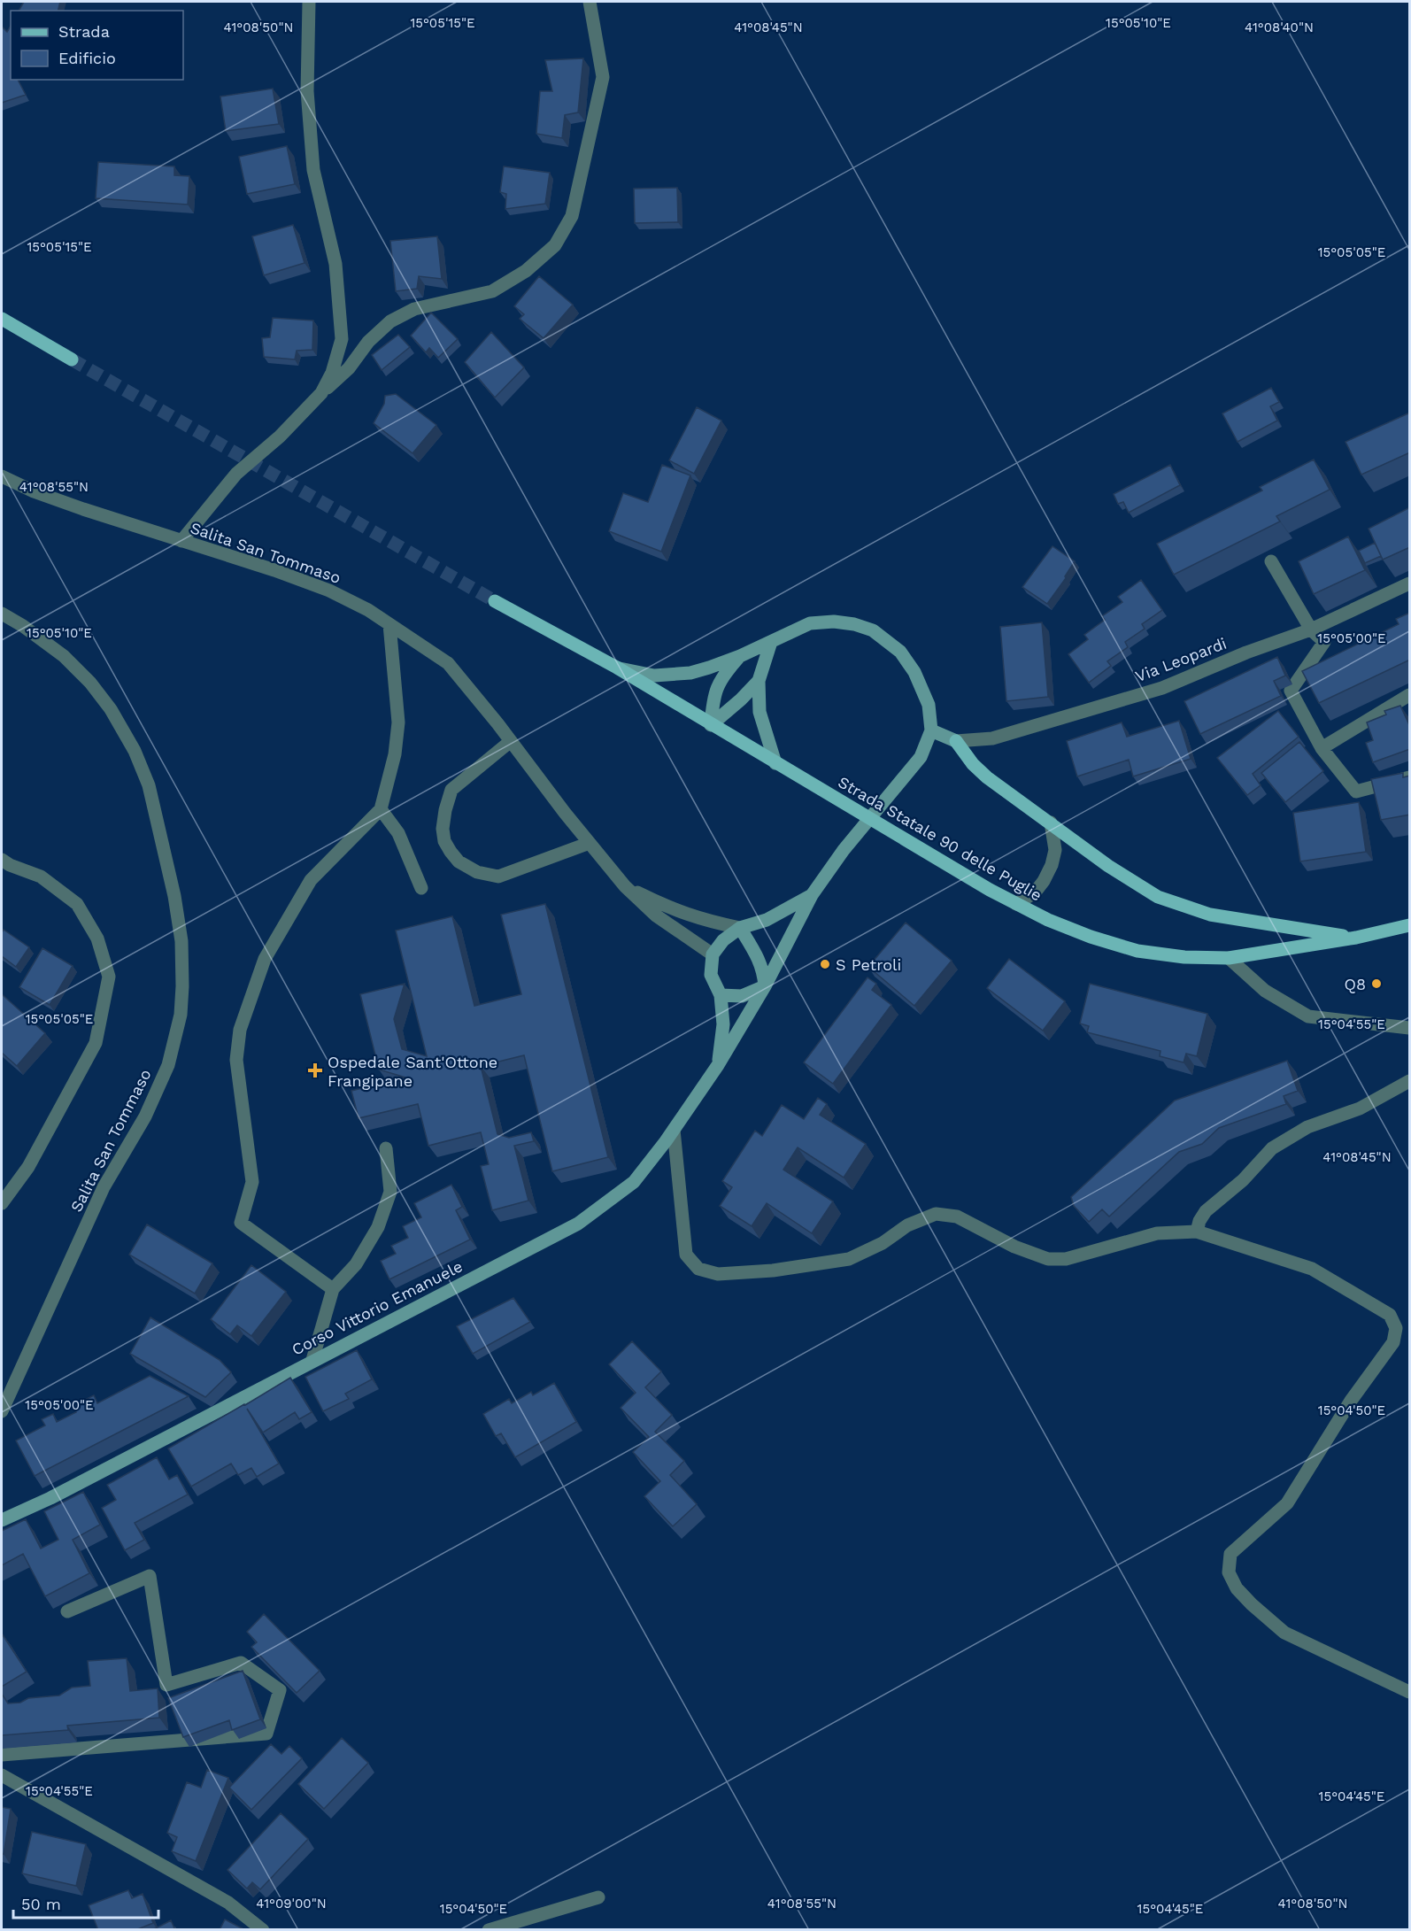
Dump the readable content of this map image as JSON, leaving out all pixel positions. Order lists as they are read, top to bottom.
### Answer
{
  "streets": {
    "main road": ["Strada Statale 90 delle Puglie"],
    "street": ["Salita San Tommaso", "Via Leopardi", "Corso Vittorio Emanuele"]
  },
  "crossings": [
    ["Salita San Tommaso", "Corso Vittorio Emanuele"],
    ["Strada Statale 90 delle Puglie", "Corso Vittorio Emanuele"]
  ],
  "places": {
    "other": ["S Petroli", "Q8"],
    "health": ["Ospedale Sant'Ottone Frangipane"]
  },
  "legend": ["Strada", "Edificio"],
  "scale_bar": "50 m",
  "coordinates": [
    "15°05'15\"E",
    "15°05'10\"E",
    "41°08'50\"N",
    "41°08'45\"N",
    "41°08'40\"N",
    "15°05'05\"E",
    "41°08'55\"N",
    "15°05'00\"E",
    "15°04'55\"E",
    "15°04'50\"E",
    "15°04'45\"E",
    "41°09'00\"N"
  ]
}
